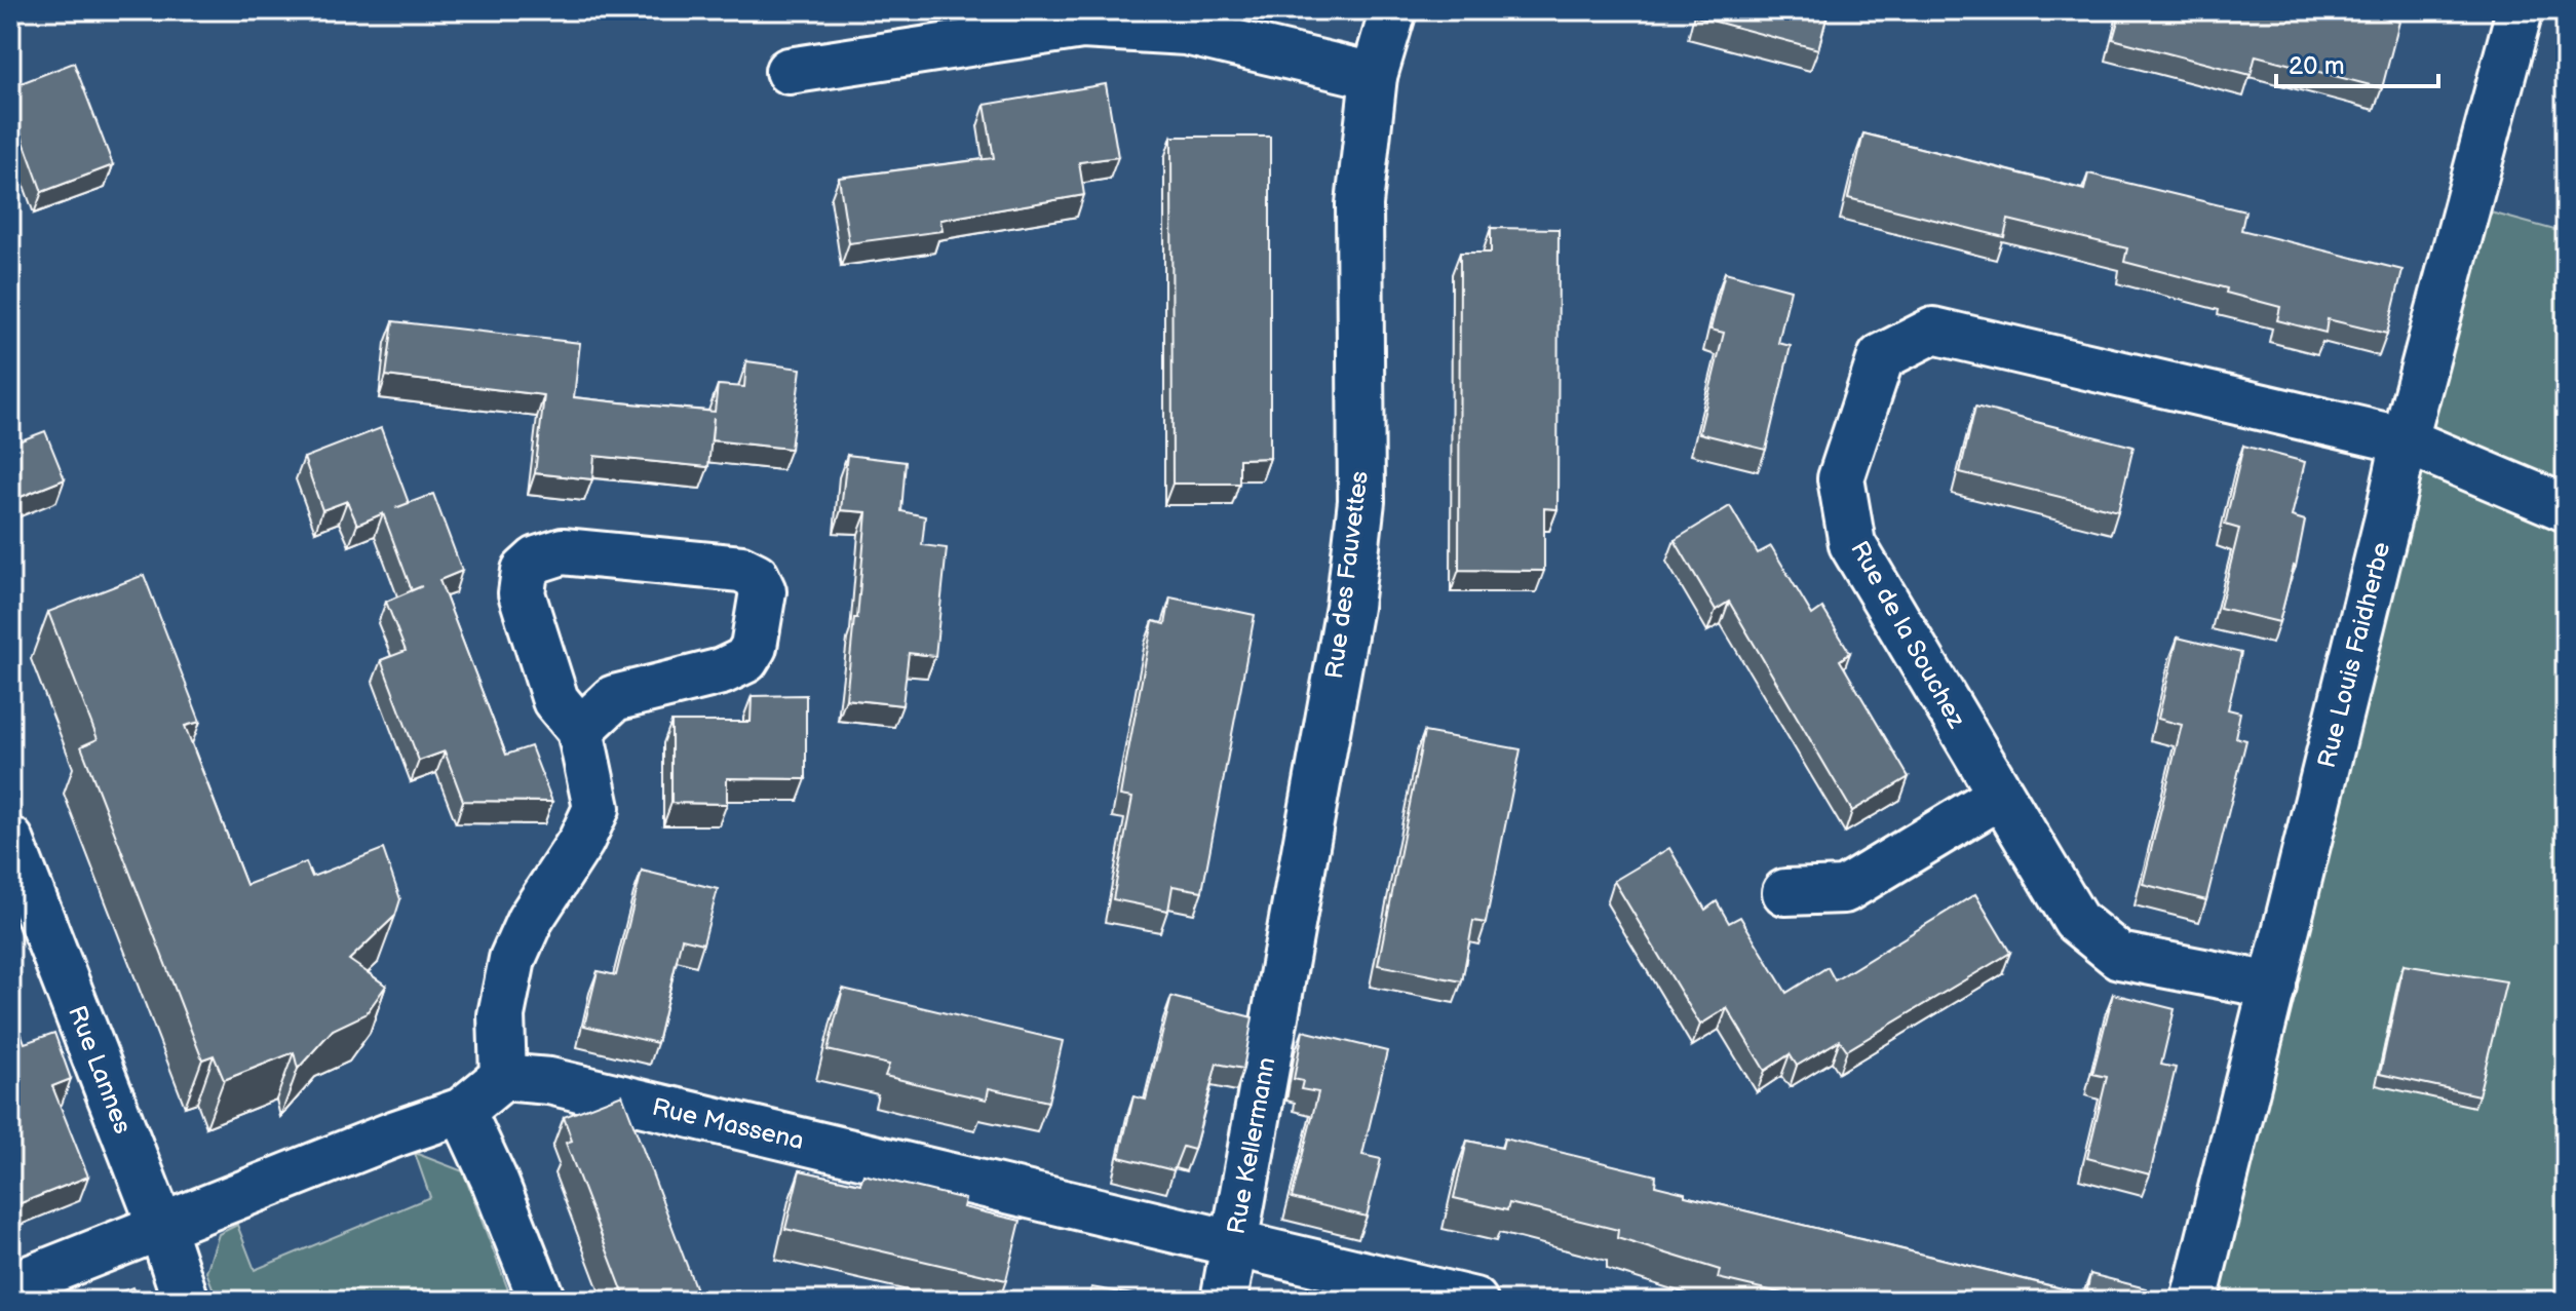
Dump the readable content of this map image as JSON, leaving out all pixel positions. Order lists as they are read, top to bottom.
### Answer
{
  "streets": {
    "street": [
      "Rue des Fauvettes",
      "Rue de la Souchez",
      "Rue Louis Faidherbe",
      "Rue Lannes",
      "Rue Massena",
      "Rue Kellermann"
    ]
  },
  "crossings": [
    ["Rue des Fauvettes", "Rue Kellermann"],
    ["Rue de la Souchez", "Rue Louis Faidherbe"],
    ["Rue Massena", "Rue Kellermann"]
  ],
  "scale_bar": "20 m"
}
